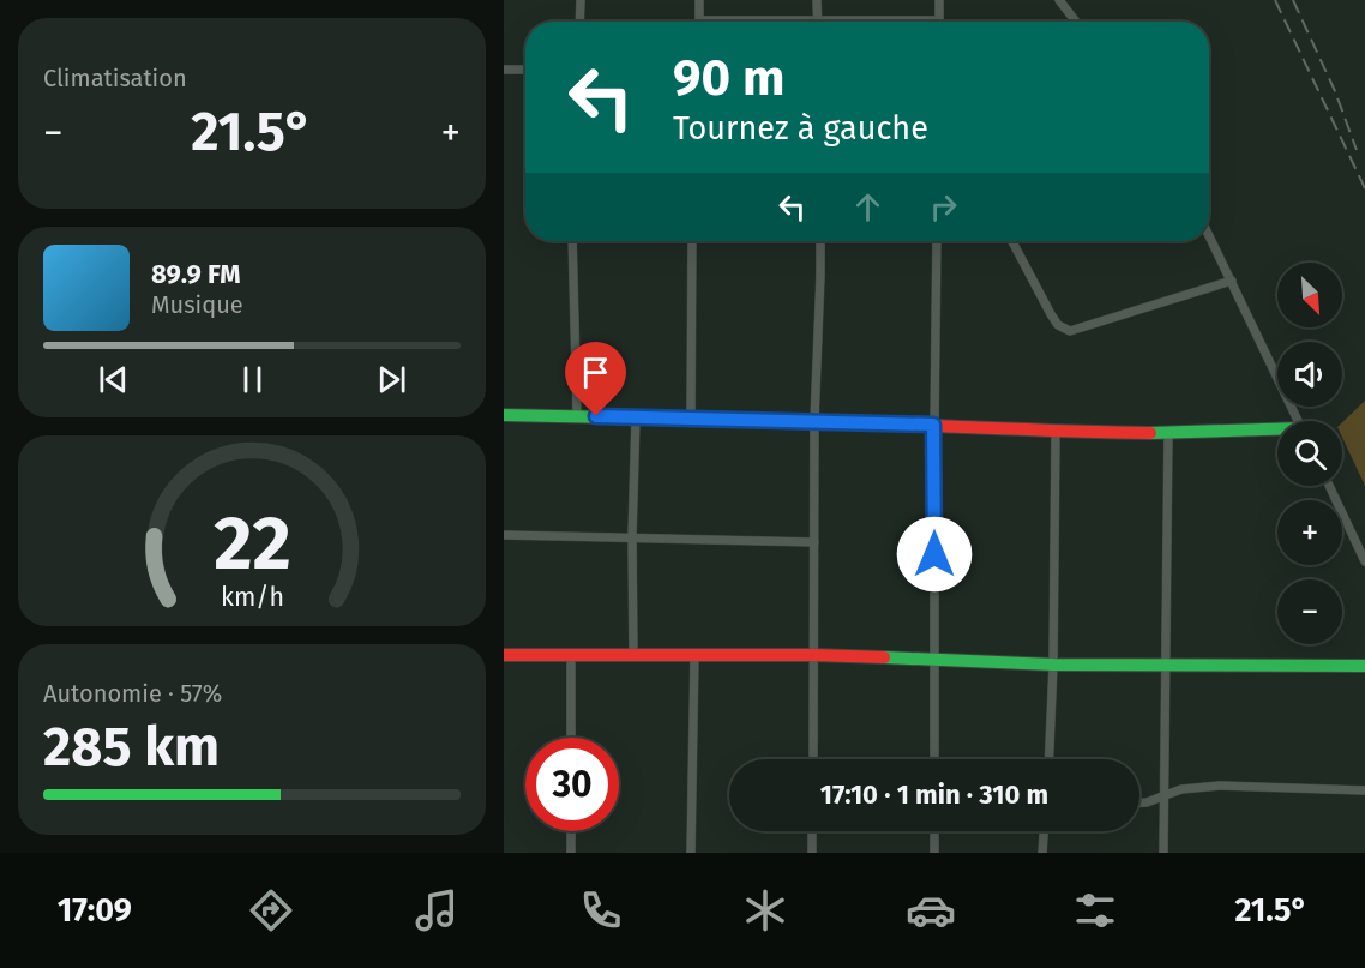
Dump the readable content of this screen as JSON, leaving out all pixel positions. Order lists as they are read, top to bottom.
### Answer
{
  "north": "bottom right",
  "page": {
    "tile": [
      "Climatisation",
      ["Autonomie · 57%", "285 km"]
    ],
    "turn": ["90 m", "Tournez à gauche"],
    "heat": ["−", "21.5°", "+"],
    "song": ["89.9 FM", "Musique"],
    "map_buttons": ["+", "−"],
    "limit": "30",
    "trip": "17:10 · 1 min · 310 m",
    "tabs": ["17:09", "21.5°"],
    "gauge": ["22", "km/h"]
  }
}
